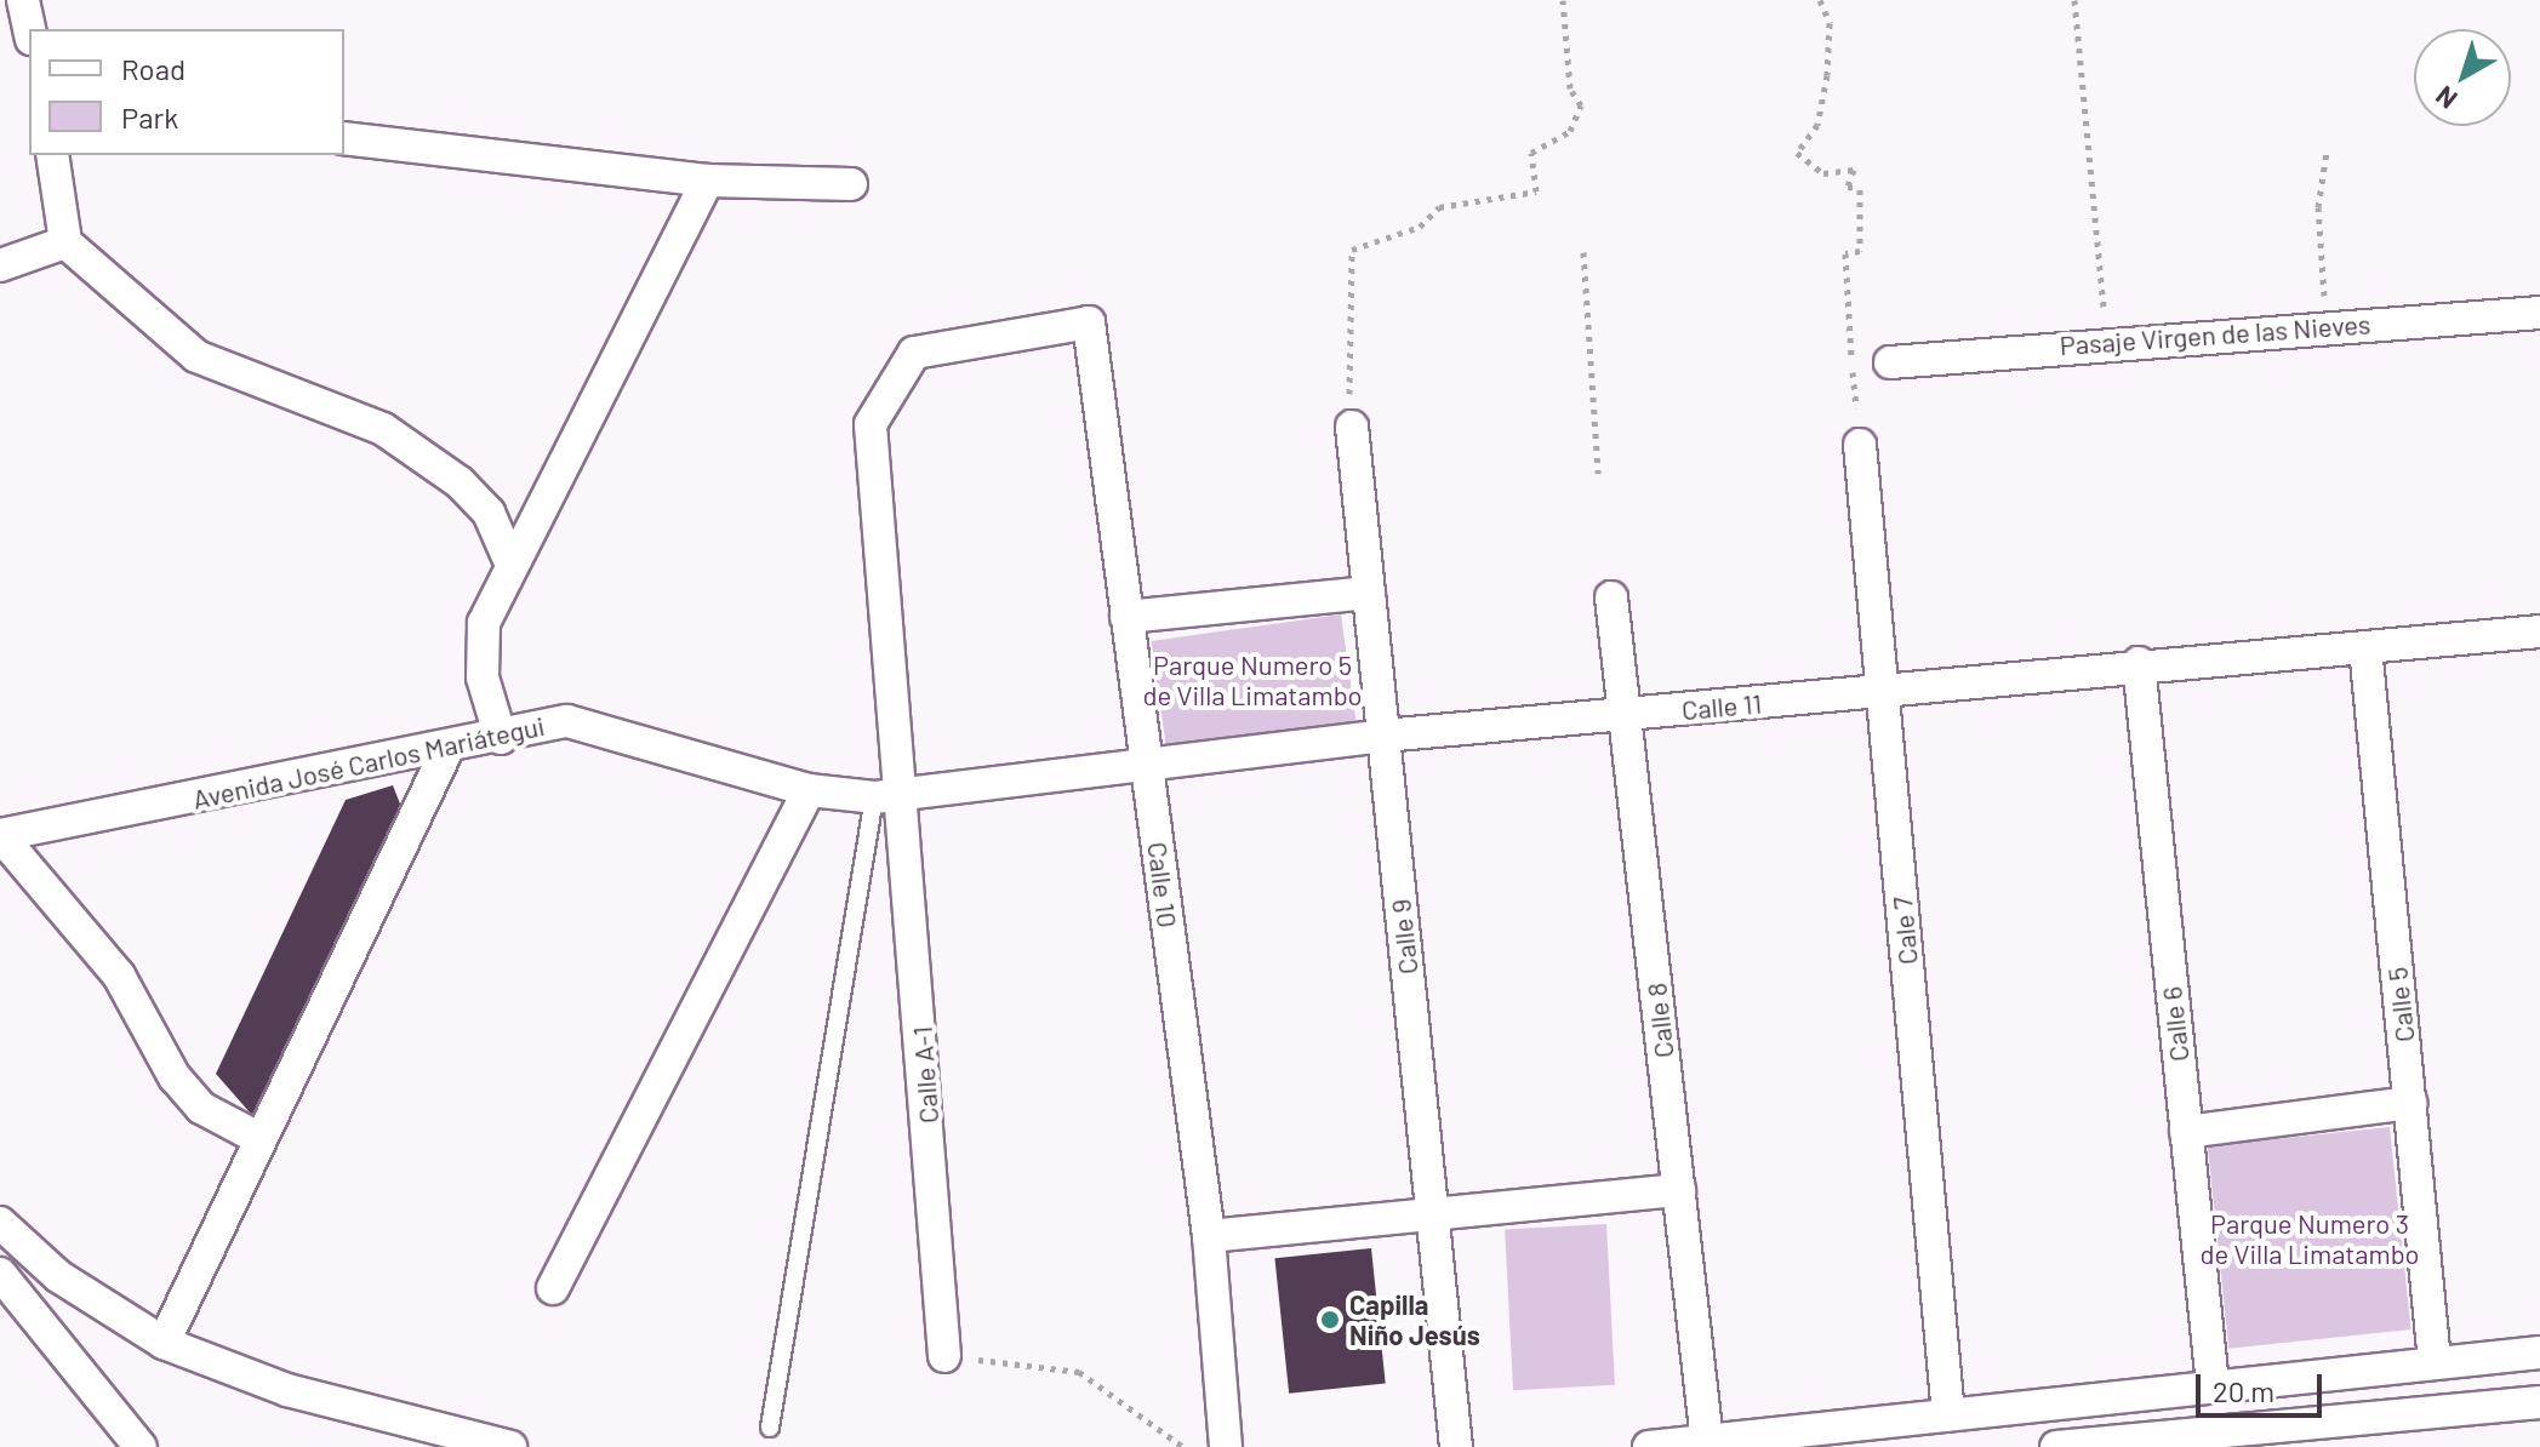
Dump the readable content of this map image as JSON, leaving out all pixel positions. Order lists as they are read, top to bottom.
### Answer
{
  "streets": {
    "street": [
      "Pasaje Virgen de las Nieves",
      "Calle 11",
      "Avenida José Carlos Mariátegui",
      "Calle 10",
      "Cale 7",
      "Calle 9",
      "Calle 5",
      "Calle 8",
      "Calle 6",
      "Calle A-1"
    ]
  },
  "crossings": [
    ["Calle 11", "Avenida José Carlos Mariátegui"],
    ["Calle 11", "Calle 10"],
    ["Calle 11", "Cale 7"],
    ["Calle 11", "Calle 9"],
    ["Calle 11", "Calle 5"],
    ["Calle 11", "Calle 8"],
    ["Calle 11", "Calle 6"],
    ["Calle 11", "Calle A-1"],
    ["Avenida José Carlos Mariátegui", "Calle A-1"],
    ["Calle 10", "Calle A-1"]
  ],
  "parks": ["Parque Numero 5 de Villa Limatambo", "Parque Numero 3 de Villa Limatambo"],
  "places": ["Capilla Niño Jesús"],
  "legend": ["Road", "Park"],
  "scale_bar": "20 m",
  "north": "bottom left"
}
